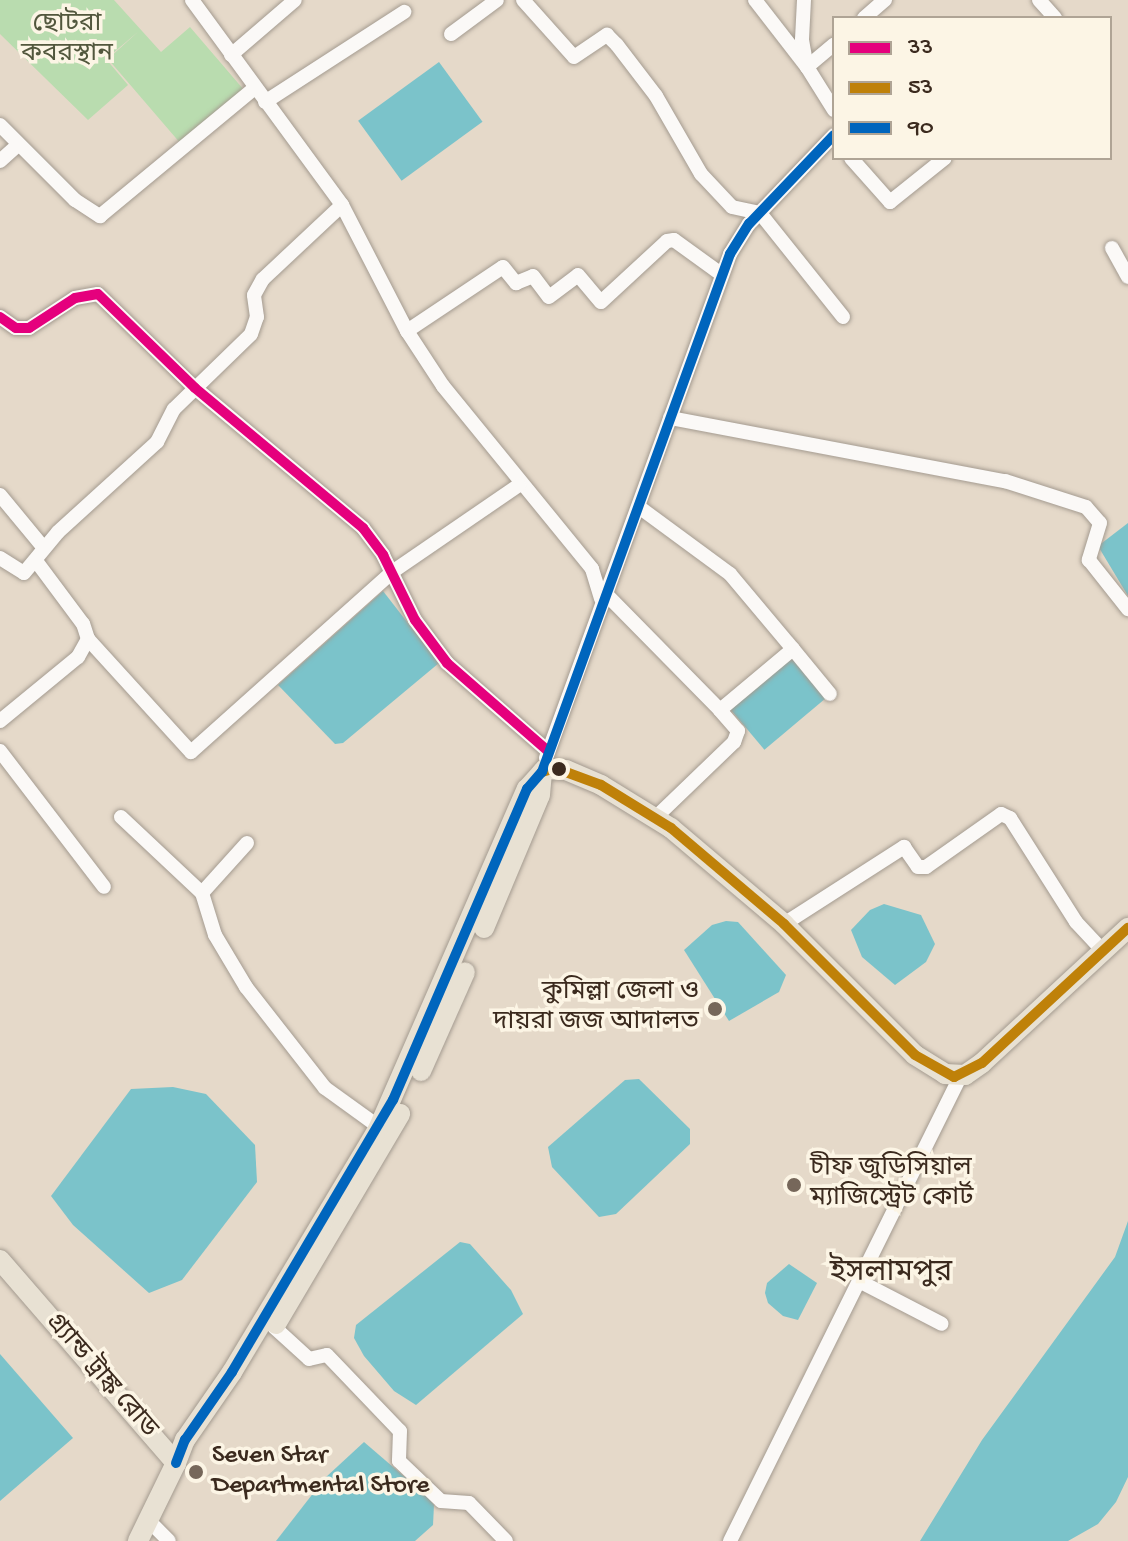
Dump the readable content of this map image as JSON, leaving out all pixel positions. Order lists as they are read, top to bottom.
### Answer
{
  "streets": {
    "highway": ["গ্র্যান্ড ট্রাঙ্ক রোড"]
  },
  "districts": ["ইসলামপুর"],
  "parks": ["ছোটরা কবরস্থান"],
  "places": ["কুমিল্লা জেলা ও দায়রা জজ আদালত", "চীফ জুডিসিয়াল ম্যাজিস্ট্রেট কোর্ট", "Seven Star Departmental Store"],
  "lines": ["transit line 90", "transit line 33", "transit line 53"],
  "legend": ["33", "53", "90"]
}
